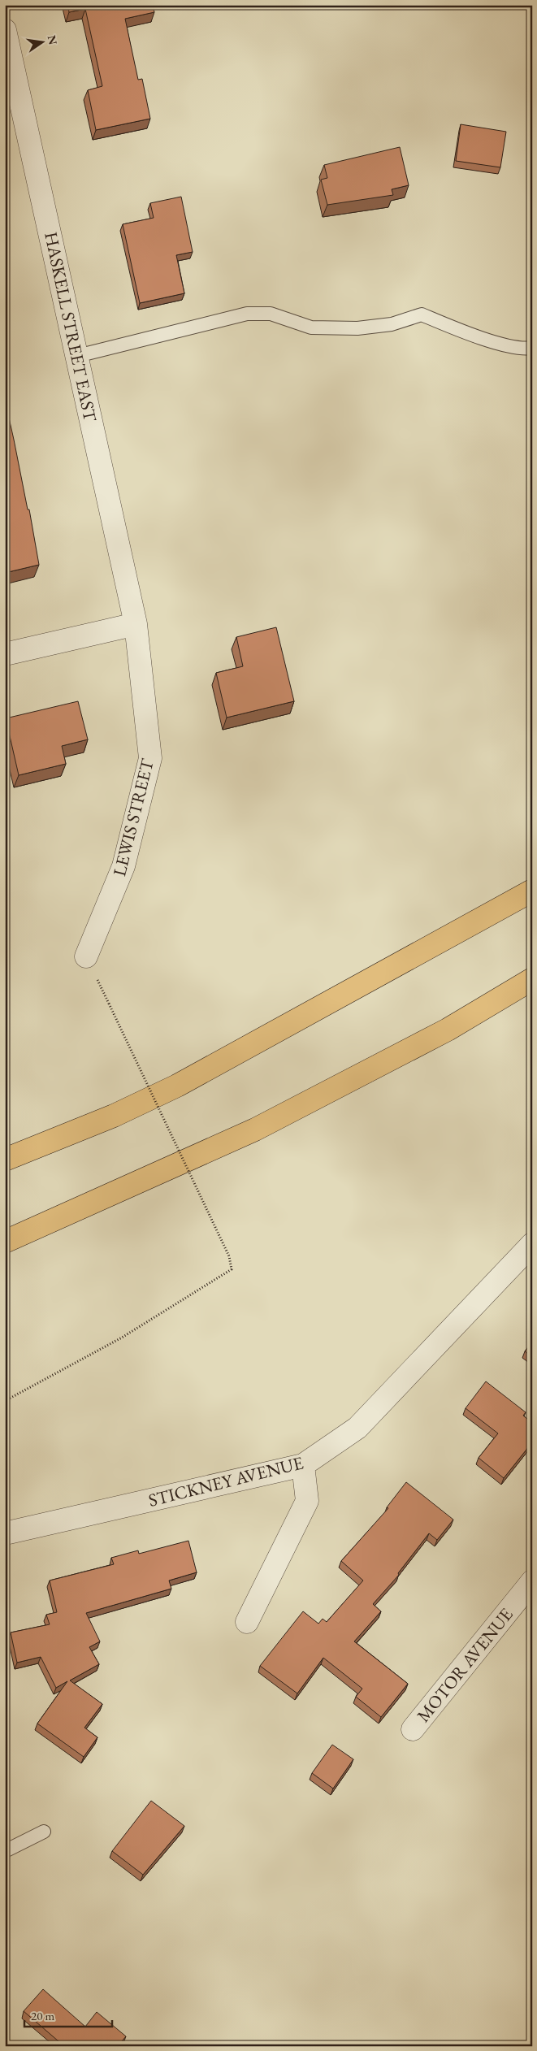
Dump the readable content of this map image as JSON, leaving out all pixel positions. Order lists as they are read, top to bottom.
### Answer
{
  "streets": {
    "street": [
      "HASKELL STREET EAST",
      "LEWIS STREET",
      "STICKNEY AVENUE",
      "MOTOR AVENUE"
    ]
  },
  "crossings": [
    ["HASKELL STREET EAST", "LEWIS STREET"]
  ],
  "scale_bar": "20 m",
  "north": "right"
}
